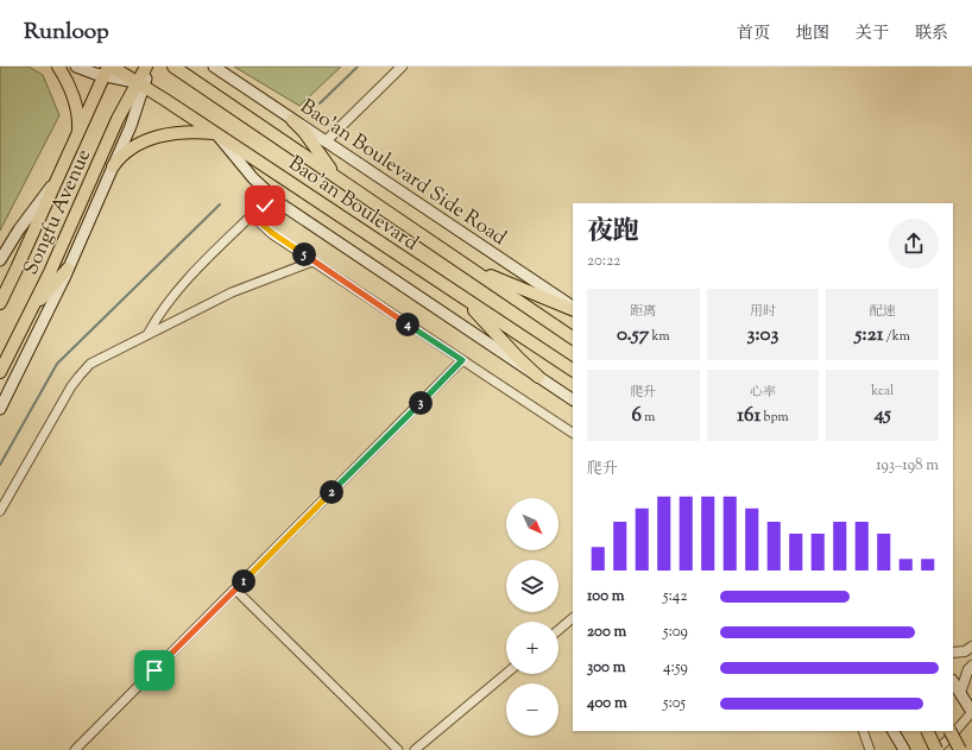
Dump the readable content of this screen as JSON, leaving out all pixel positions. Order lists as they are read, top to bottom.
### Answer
{
  "streets": {
    "main road": ["Bao'an Boulevard Side Road", "Bao'an Boulevard", "Songfu Avenue"]
  },
  "crossings": [
    ["Bao'an Boulevard", "Songfu Avenue"]
  ],
  "north": "bottom right",
  "page": {
    "header": "Runloop",
    "nav": [
      "首页",
      "地图",
      "关于",
      "联系"
    ],
    "heading": ["夜跑", "20:22"],
    "pins": [
      "5",
      "4",
      "3",
      "2",
      "1"
    ],
    "stats": [
      ["距离", "0.57 km"],
      ["用时", "3:03"],
      ["配速", "5:21 /km"],
      ["爬升", "6 m"],
      ["心率", "161 bpm"],
      ["kcal", "45"]
    ],
    "chart": ["爬升", "193–198 m"],
    "map_buttons": ["+", "−"],
    "list": [
      {
        "name": "100 m",
        "note": "5:42"
      },
      {
        "name": "200 m",
        "note": "5:09"
      },
      {
        "name": "300 m",
        "note": "4:59"
      },
      {
        "name": "400 m",
        "note": "5:05"
      }
    ]
  }
}
